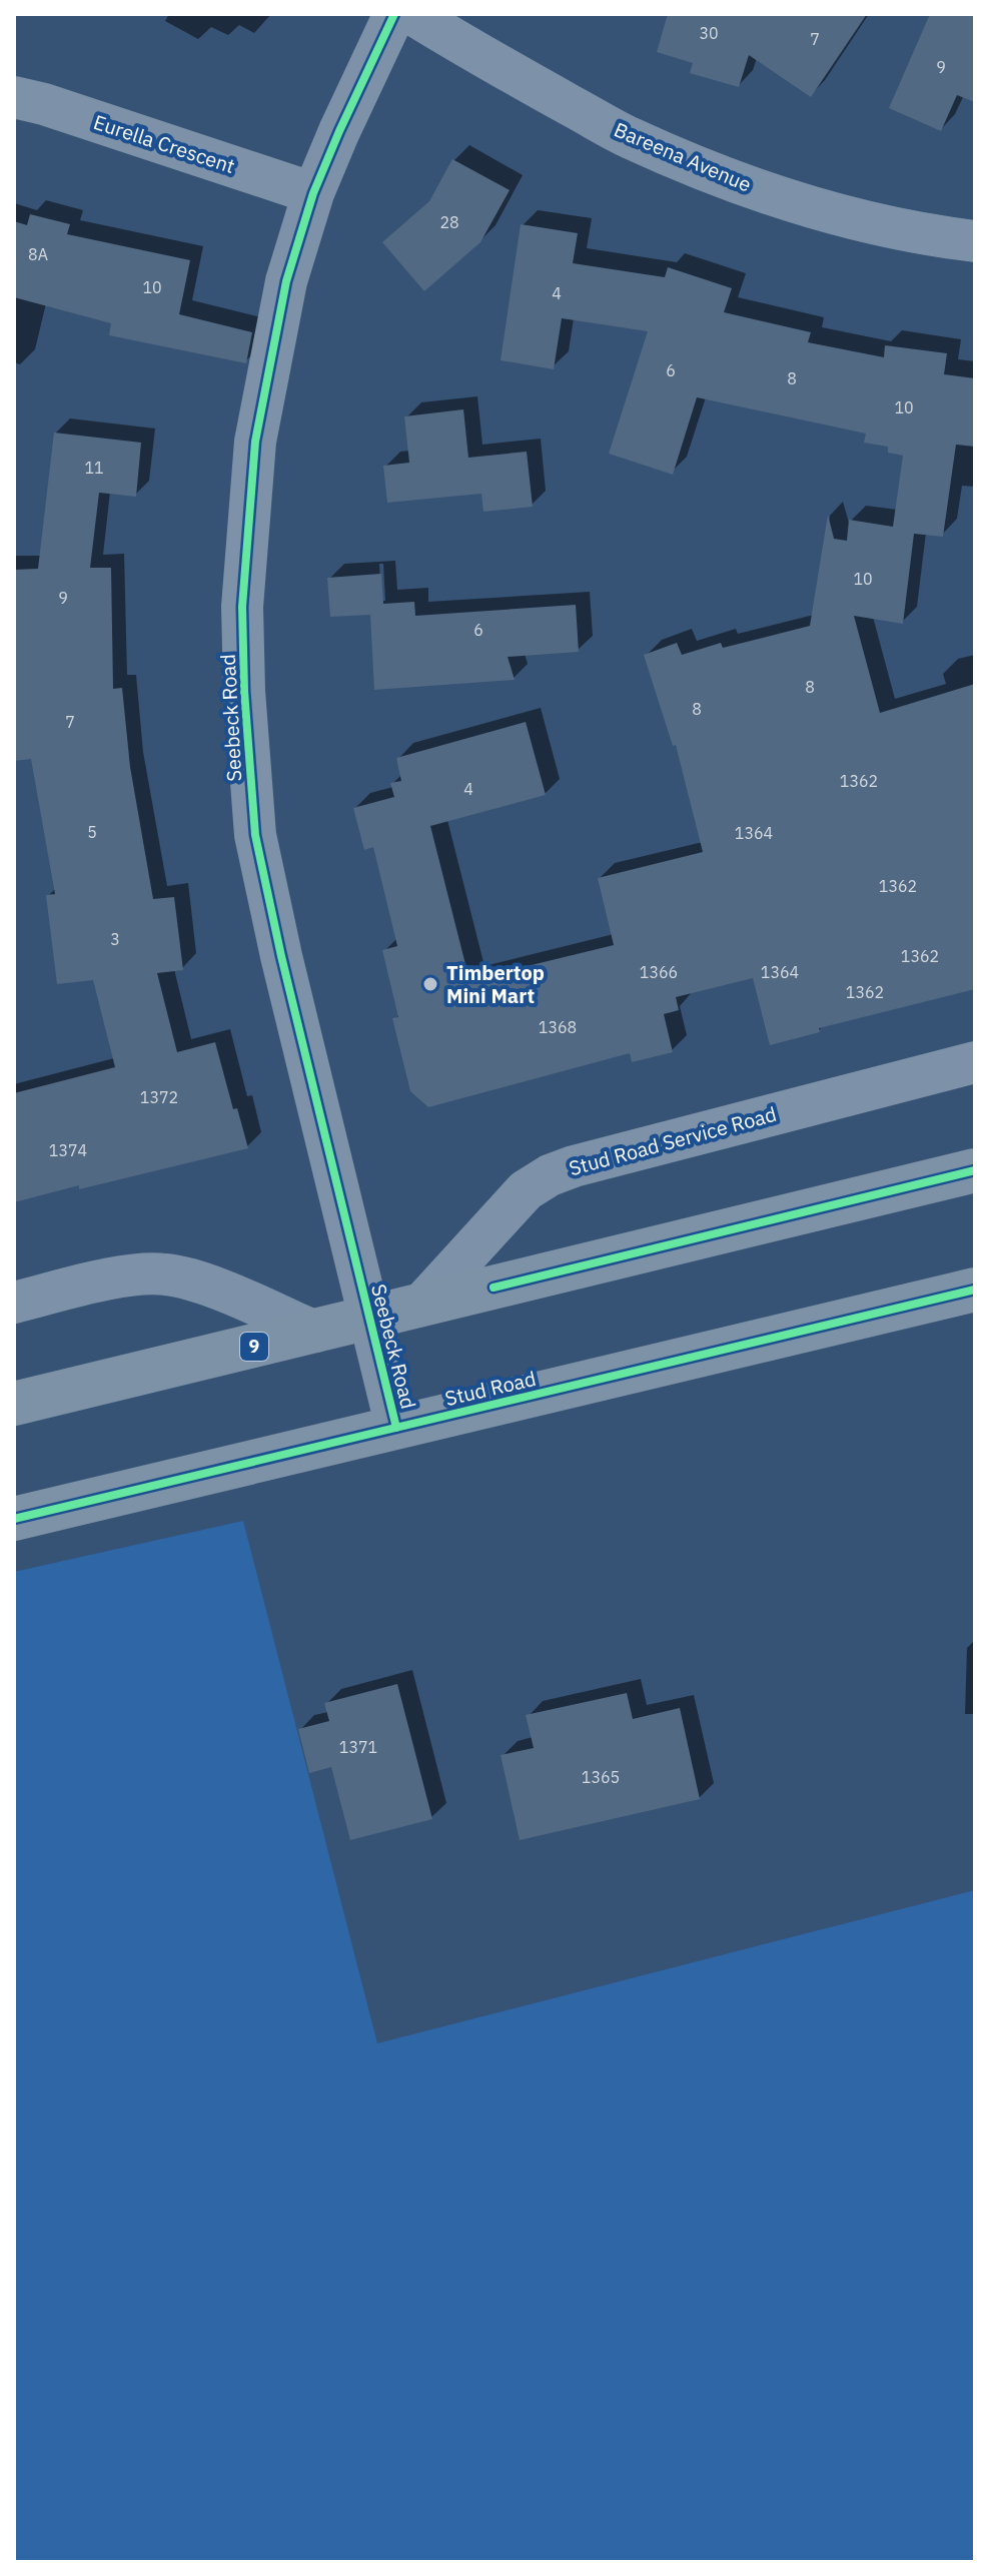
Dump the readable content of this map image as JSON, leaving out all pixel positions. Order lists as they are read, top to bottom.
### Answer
{
  "streets": {
    "highway": ["9", "Stud Road"],
    "street": [
      "Eurella Crescent",
      "Bareena Avenue",
      "Seebeck Road",
      "Stud Road Service Road"
    ]
  },
  "crossings": [
    ["Eurella Crescent", "Seebeck Road"],
    ["Seebeck Road", "9"],
    ["Seebeck Road", "Stud Road"],
    ["Stud Road Service Road", "9"]
  ],
  "places": ["Timbertop Mini Mart"],
  "house_numbers": [
    "30",
    "7",
    "9",
    "28",
    "8A",
    "10",
    "4",
    "6",
    "8",
    "10",
    "11",
    "10",
    "9",
    "6",
    "8",
    "8",
    "7",
    "1362",
    "4",
    "5",
    "1364",
    "1362",
    "3",
    "1362",
    "1366",
    "1364",
    "1362",
    "1368",
    "1372",
    "1374",
    "1371",
    "1365"
  ]
}
